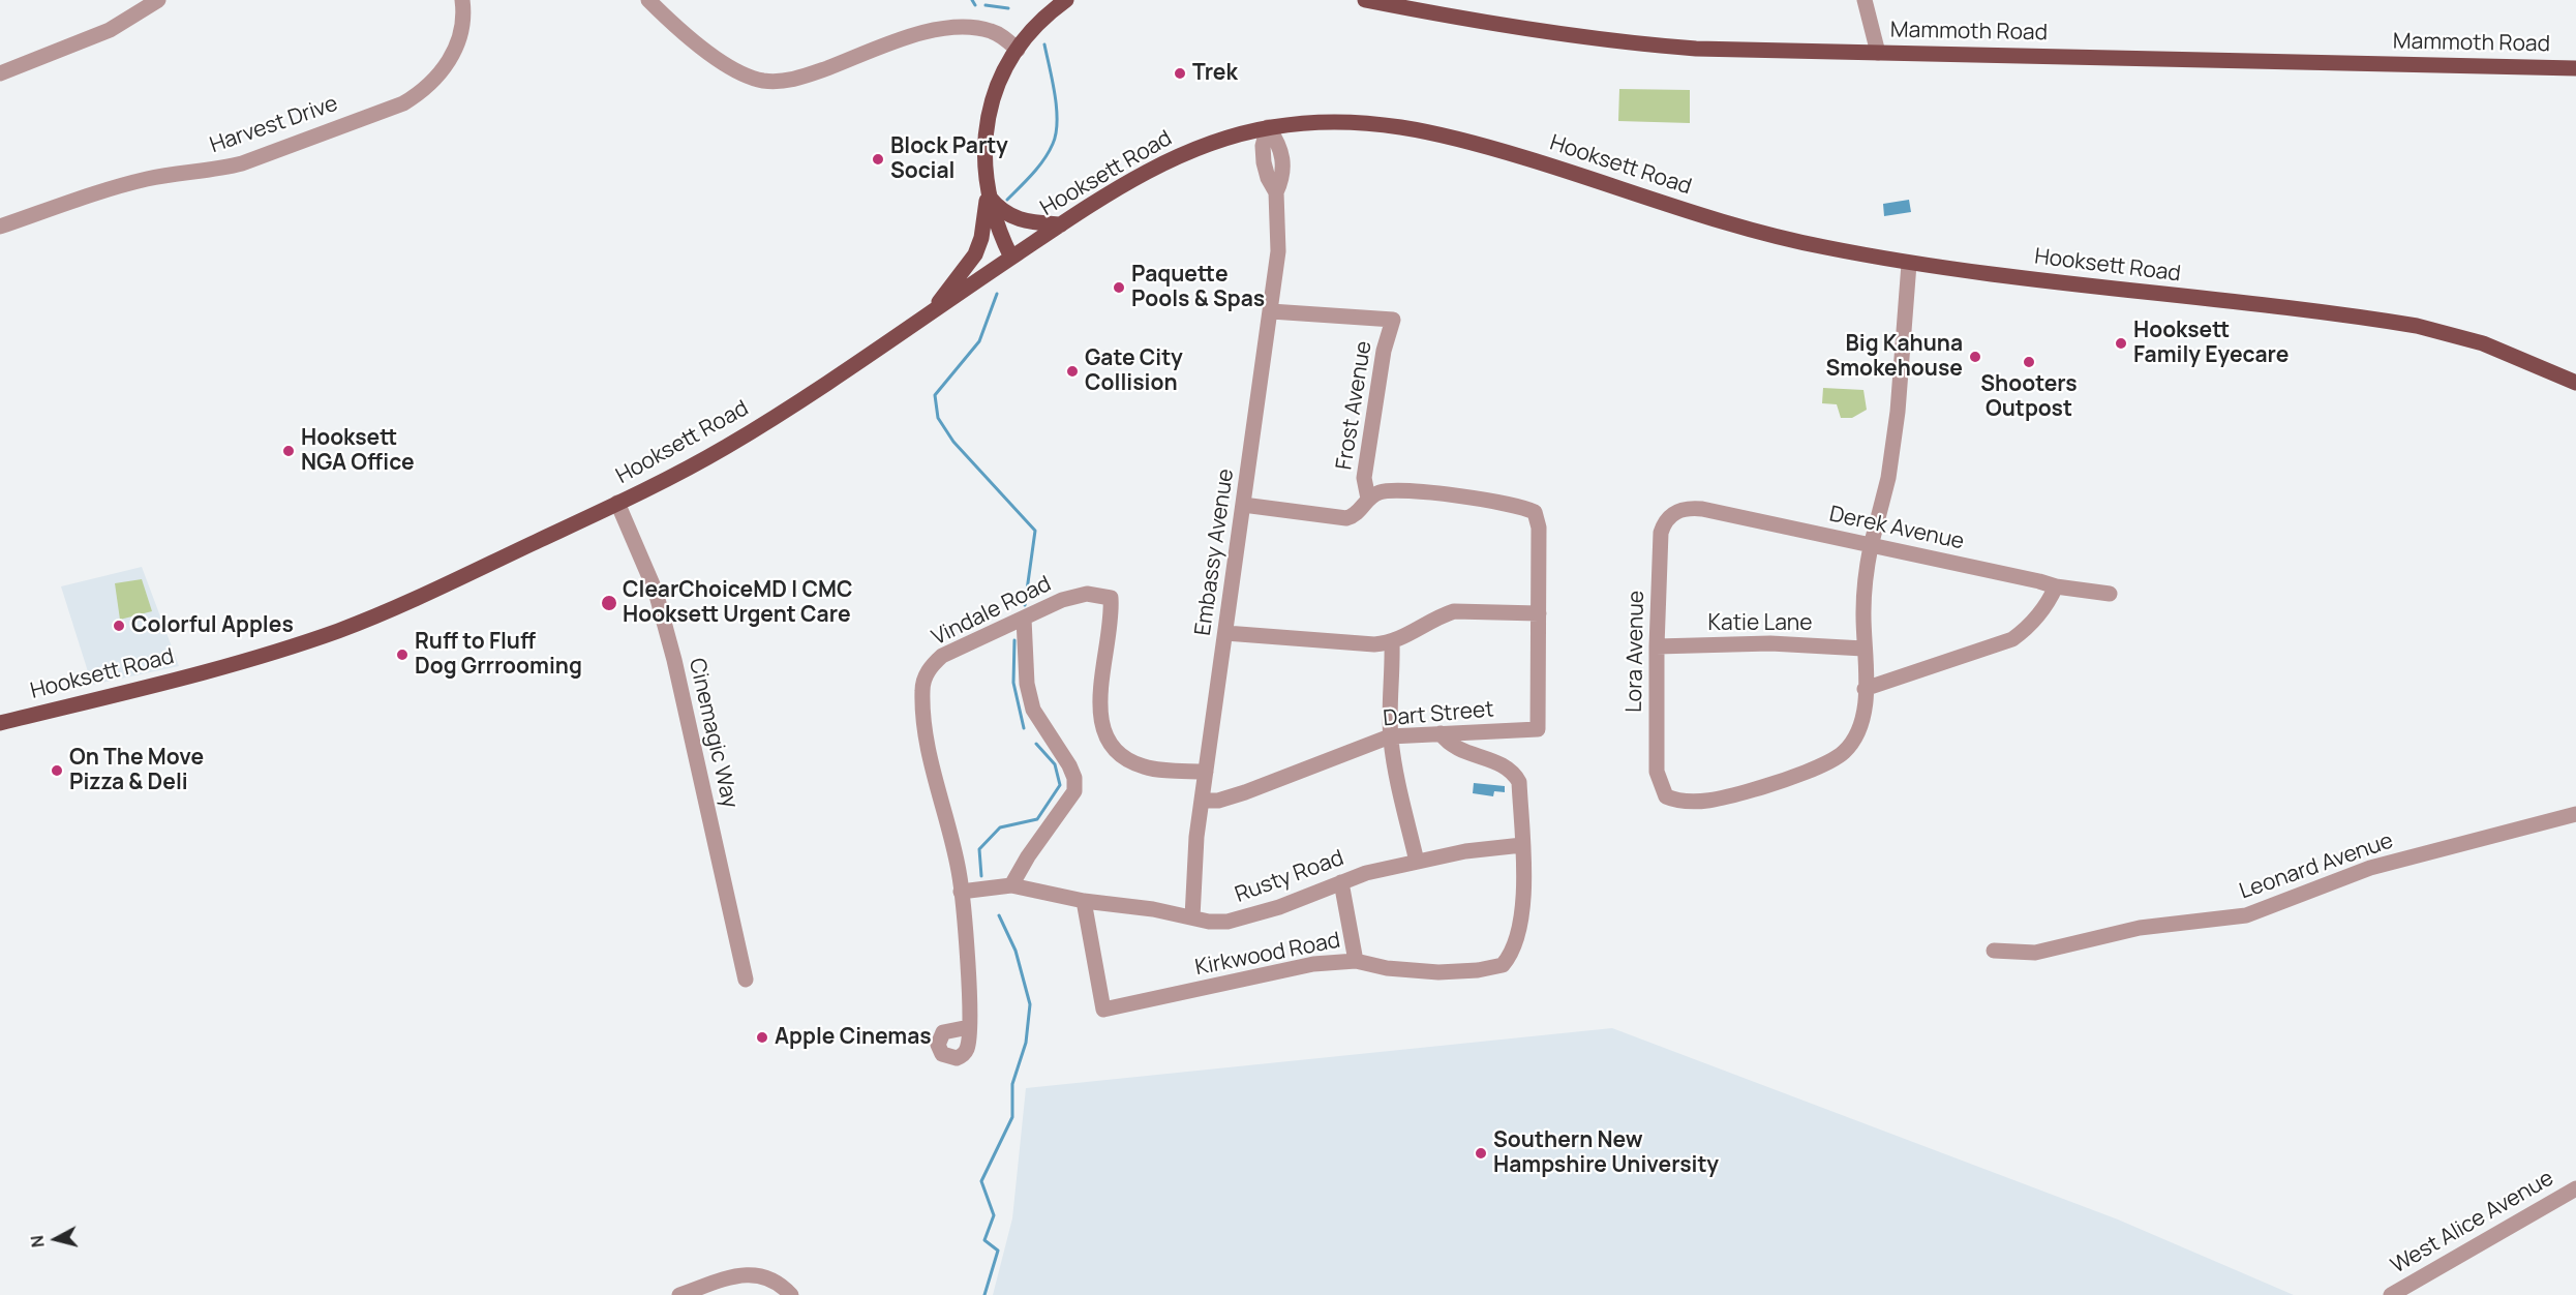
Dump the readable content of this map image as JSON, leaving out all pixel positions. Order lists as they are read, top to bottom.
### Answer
{
  "streets": {
    "main road": ["Mammoth Road", "Hooksett Road"],
    "street": [
      "Harvest Drive",
      "Frost Avenue",
      "Derek Avenue",
      "Embassy Avenue",
      "Vindale Road",
      "Katie Lane",
      "Lora Avenue",
      "Dart Street",
      "Cinemagic Way",
      "Leonard Avenue",
      "Rusty Road",
      "Kirkwood Road",
      "West Alice Avenue"
    ]
  },
  "crossings": [
    ["Hooksett Road", "Embassy Avenue"],
    ["Hooksett Road", "Cinemagic Way"],
    ["Frost Avenue", "Embassy Avenue"],
    ["Derek Avenue", "Lora Avenue"],
    ["Embassy Avenue", "Vindale Road"],
    ["Embassy Avenue", "Dart Street"],
    ["Embassy Avenue", "Rusty Road"],
    ["Vindale Road", "Rusty Road"],
    ["Katie Lane", "Lora Avenue"],
    ["Rusty Road", "Kirkwood Road"]
  ],
  "places": [
    "Trek",
    "Block Party Social",
    "Paquette Pools & Spas",
    "Hooksett Family Eyecare",
    "Big Kahuna Smokehouse",
    "Shooters Outpost",
    "Gate City Collision",
    "Hooksett NGA Office",
    "ClearChoiceMD | CMC Hooksett Urgent Care",
    "Colorful Apples",
    "Ruff to Fluff Dog Grrrooming",
    "On The Move Pizza & Deli",
    "Apple Cinemas",
    "Southern New Hampshire University"
  ],
  "north": "left"
}
